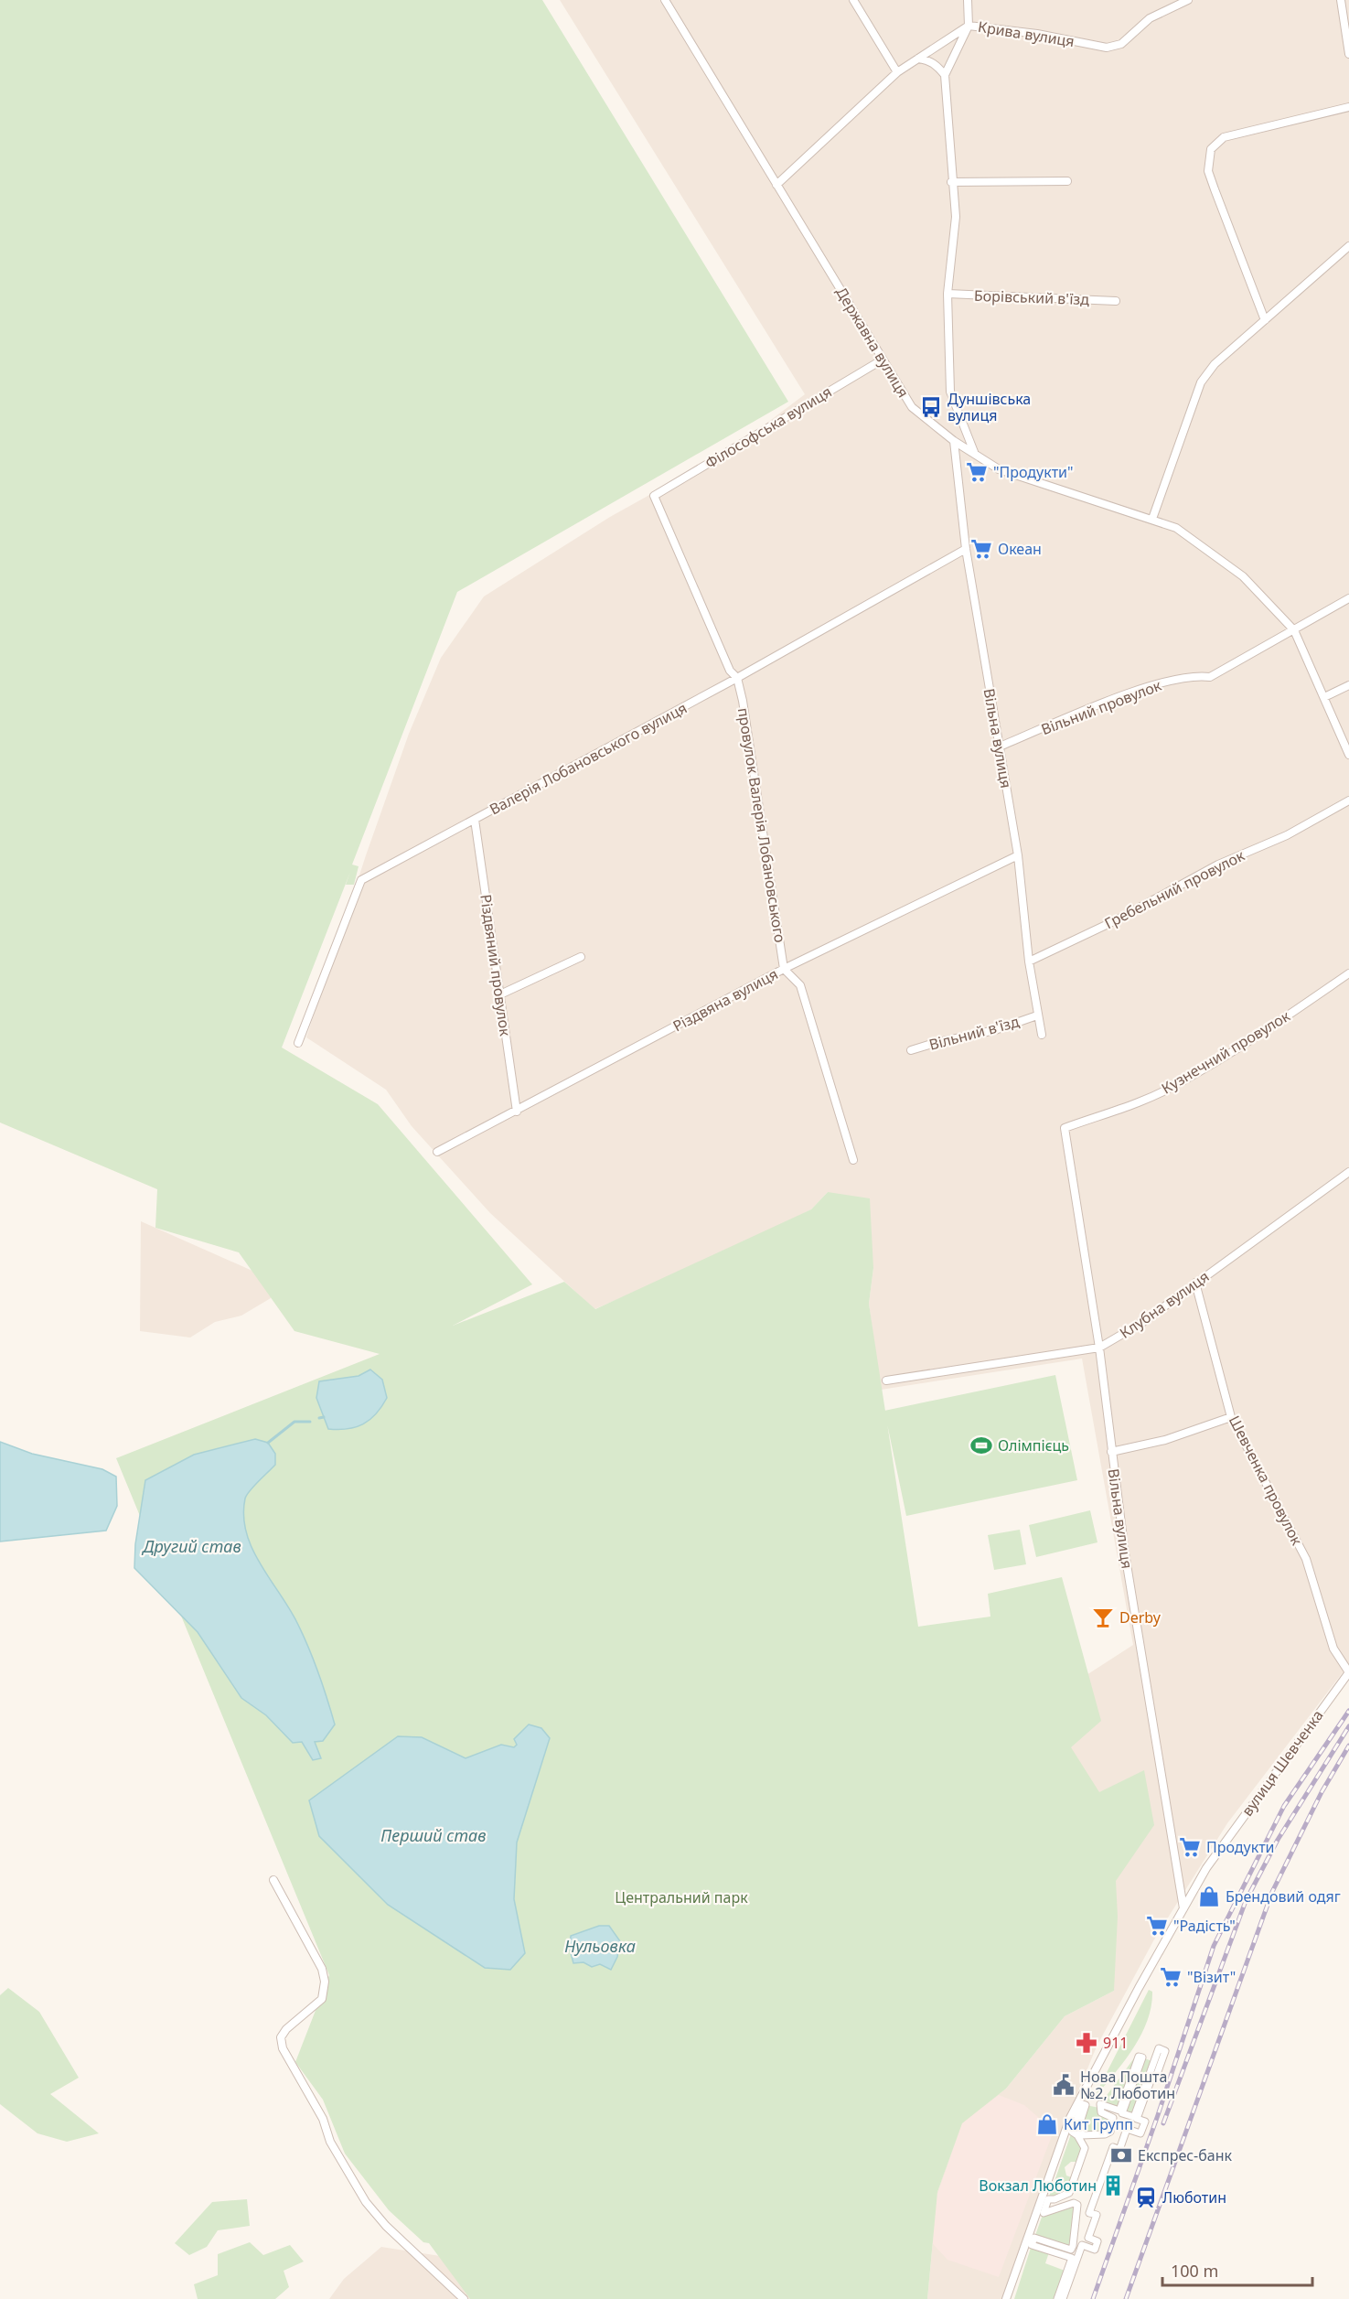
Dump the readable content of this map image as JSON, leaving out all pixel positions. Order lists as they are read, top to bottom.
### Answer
{
  "streets": {
    "street": [
      "Крива вулиця",
      "Борівський в'їзд",
      "Державна вулиця",
      "Філософська вулиця",
      "Вільний провулок",
      "Вільна вулиця",
      "Валерія Лобановського вулиця",
      "провулок Валерія Лобановського",
      "Гребельний провулок",
      "Різдвяний провулок",
      "Різдвяна вулиця",
      "Вільний в'їзд",
      "Кузнечний провулок",
      "Клубна вулиця",
      "Шевченка провулок",
      "вулиця Шевченка"
    ]
  },
  "crossings": [
    ["Крива вулиця", "Державна вулиця"],
    ["Державна вулиця", "Філософська вулиця"],
    ["Державна вулиця", "Вільний провулок"],
    ["Державна вулиця", "Вільна вулиця"],
    ["Філософська вулиця", "провулок Валерія Лобановського"],
    ["Вільний провулок", "Вільна вулиця"],
    ["Вільна вулиця", "Валерія Лобановського вулиця"],
    ["Вільна вулиця", "Гребельний провулок"],
    ["Вільна вулиця", "Різдвяна вулиця"],
    ["Вільна вулиця", "Вільний в'їзд"],
    ["Вільна вулиця", "Кузнечний провулок"],
    ["Вільна вулиця", "Клубна вулиця"],
    ["Вільна вулиця", "вулиця Шевченка"],
    ["Валерія Лобановського вулиця", "провулок Валерія Лобановського"],
    ["Валерія Лобановського вулиця", "Різдвяний провулок"],
    ["провулок Валерія Лобановського", "Різдвяна вулиця"],
    ["Різдвяний провулок", "Різдвяна вулиця"],
    ["Клубна вулиця", "Шевченка провулок"],
    ["Шевченка провулок", "вулиця Шевченка"]
  ],
  "water": ["Другий став", "Перший став", "Нульовка"],
  "parks": ["Центральний парк"],
  "places": {
    "bus stop": ["Дуншівська вулиця"],
    "supermarket": [
      "\"Продукти\"",
      "Океан",
      "Продукти",
      "\"Радість\"",
      "\"Візит\""
    ],
    "sports": ["Олімпієць"],
    "bar": ["Derby"],
    "shop": ["Брендовий одяг", "Кит Групп"],
    "pharmacy": ["911"],
    "public building": ["Нова Пошта №2, Люботин"],
    "bank": ["Експрес-банк"],
    "building": ["Вокзал Люботин"],
    "station": ["Люботин"]
  },
  "scale_bar": "100 m"
}
